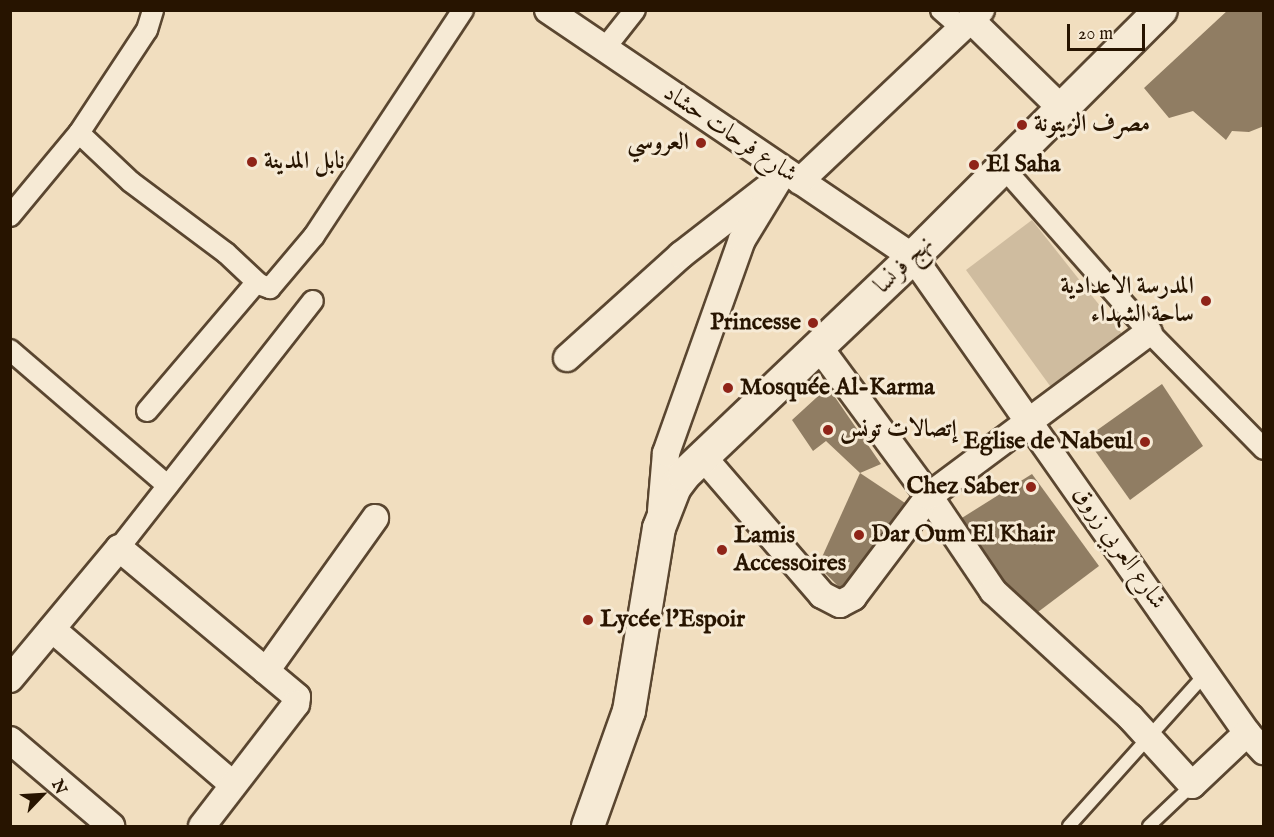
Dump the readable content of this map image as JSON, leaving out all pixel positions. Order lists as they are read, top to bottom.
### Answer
{
  "streets": {
    "street": ["شارع فرحات حشاد", "نهج فرنسا", "شارع العربي زروق"]
  },
  "crossings": [
    ["شارع فرحات حشاد", "نهج فرنسا"],
    ["شارع فرحات حشاد", "شارع العربي زروق"],
    ["نهج فرنسا", "شارع العربي زروق"]
  ],
  "places": [
    "مصرف الزيتونة",
    "العروسي",
    "نابل المدينة",
    "El Saha",
    "المدرسة الاعدادية ساحة الشهداء",
    "Princesse",
    "Mosquée Al-Karma",
    "إتصالات تونس",
    "Eglise de Nabeul",
    "Chez Saber",
    "Dar Oum El Khair",
    "Lamis Accessoires",
    "Lycée l'Espoir"
  ],
  "scale_bar": "20 m",
  "north": "top right"
}
